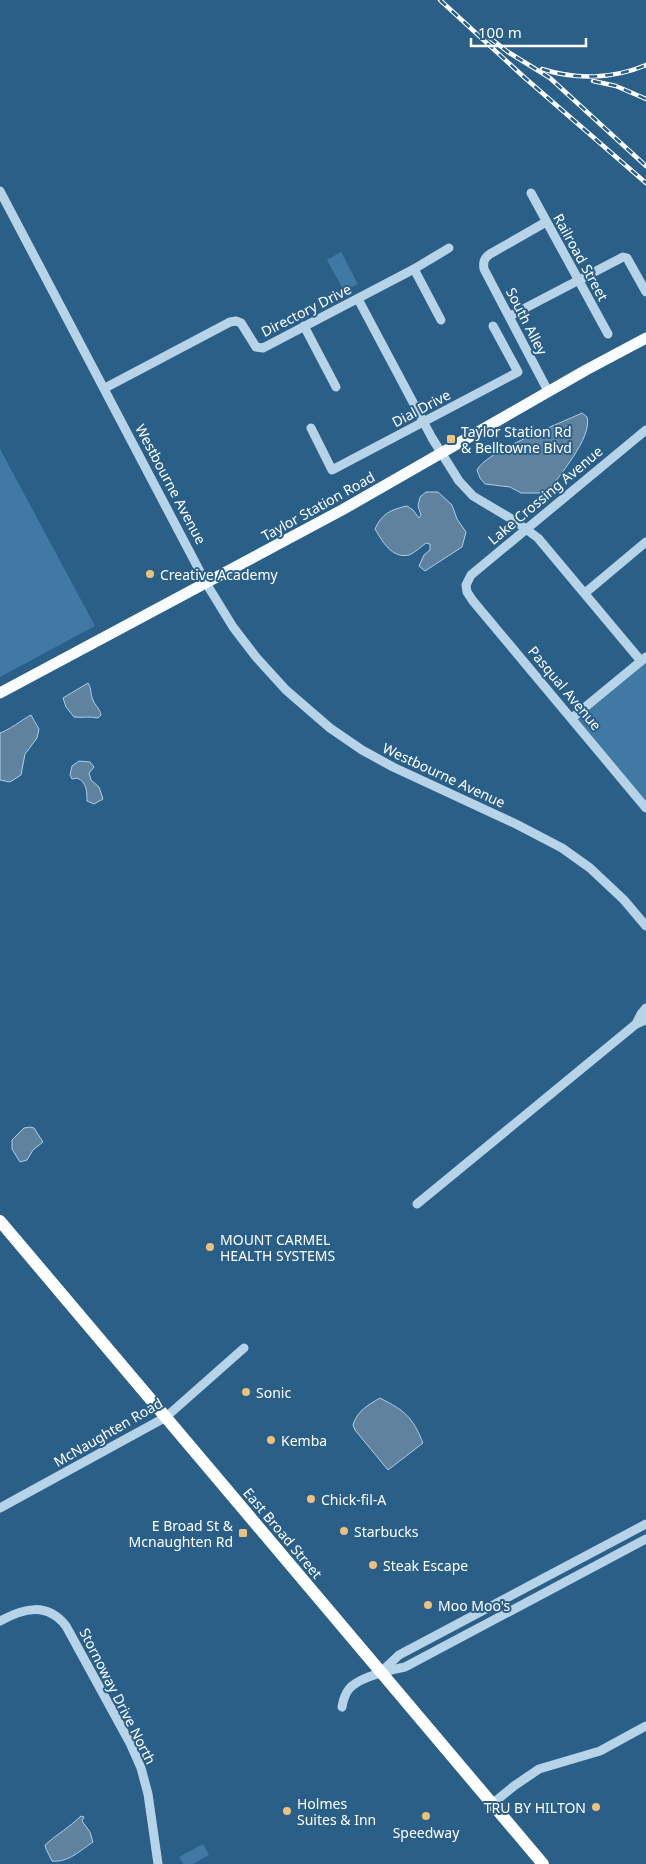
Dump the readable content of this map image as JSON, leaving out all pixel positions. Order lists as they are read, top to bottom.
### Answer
{
  "streets": {
    "highway": ["East Broad Street"],
    "main road": ["Taylor Station Road"],
    "street": [
      "Railroad Street",
      "Directory Drive",
      "South Alley",
      "Dial Drive",
      "Westbourne Avenue",
      "Lake Crossing Avenue",
      "Pasqual Avenue",
      "McNaughten Road",
      "Stornoway Drive North"
    ]
  },
  "crossings": [
    ["Railroad Street", "South Alley"],
    ["Directory Drive", "Westbourne Avenue"],
    ["South Alley", "Taylor Station Road"],
    ["Westbourne Avenue", "Taylor Station Road"],
    ["Lake Crossing Avenue", "Pasqual Avenue"],
    ["McNaughten Road", "East Broad Street"]
  ],
  "places": {
    "transit": ["Taylor Station Rd & Belltowne Blvd", "E Broad St & Mcnaughten Rd"],
    "other": [
      "Creative Academy",
      "MOUNT CARMEL HEALTH SYSTEMS",
      "Sonic",
      "Kemba",
      "Chick-fil-A",
      "Starbucks",
      "Steak Escape",
      "Moo Moo's",
      "TRU BY HILTON",
      "Holmes Suites & Inn",
      "Speedway"
    ]
  },
  "scale_bar": "100 m"
}
